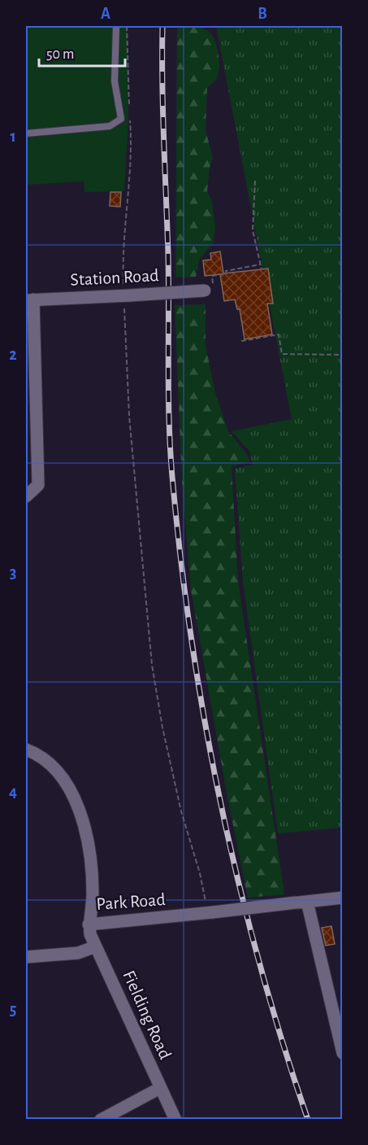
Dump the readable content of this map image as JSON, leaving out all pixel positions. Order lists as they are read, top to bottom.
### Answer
{
  "streets": {
    "street": ["Station Road", "Park Road", "Fielding Road"]
  },
  "crossings": [
    ["Park Road", "Fielding Road"]
  ],
  "scale_bar": "50 m",
  "grid": {
    "columns": ["A", "B"],
    "rows": [
      "1",
      "2",
      "3",
      "4",
      "5"
    ]
  }
}
